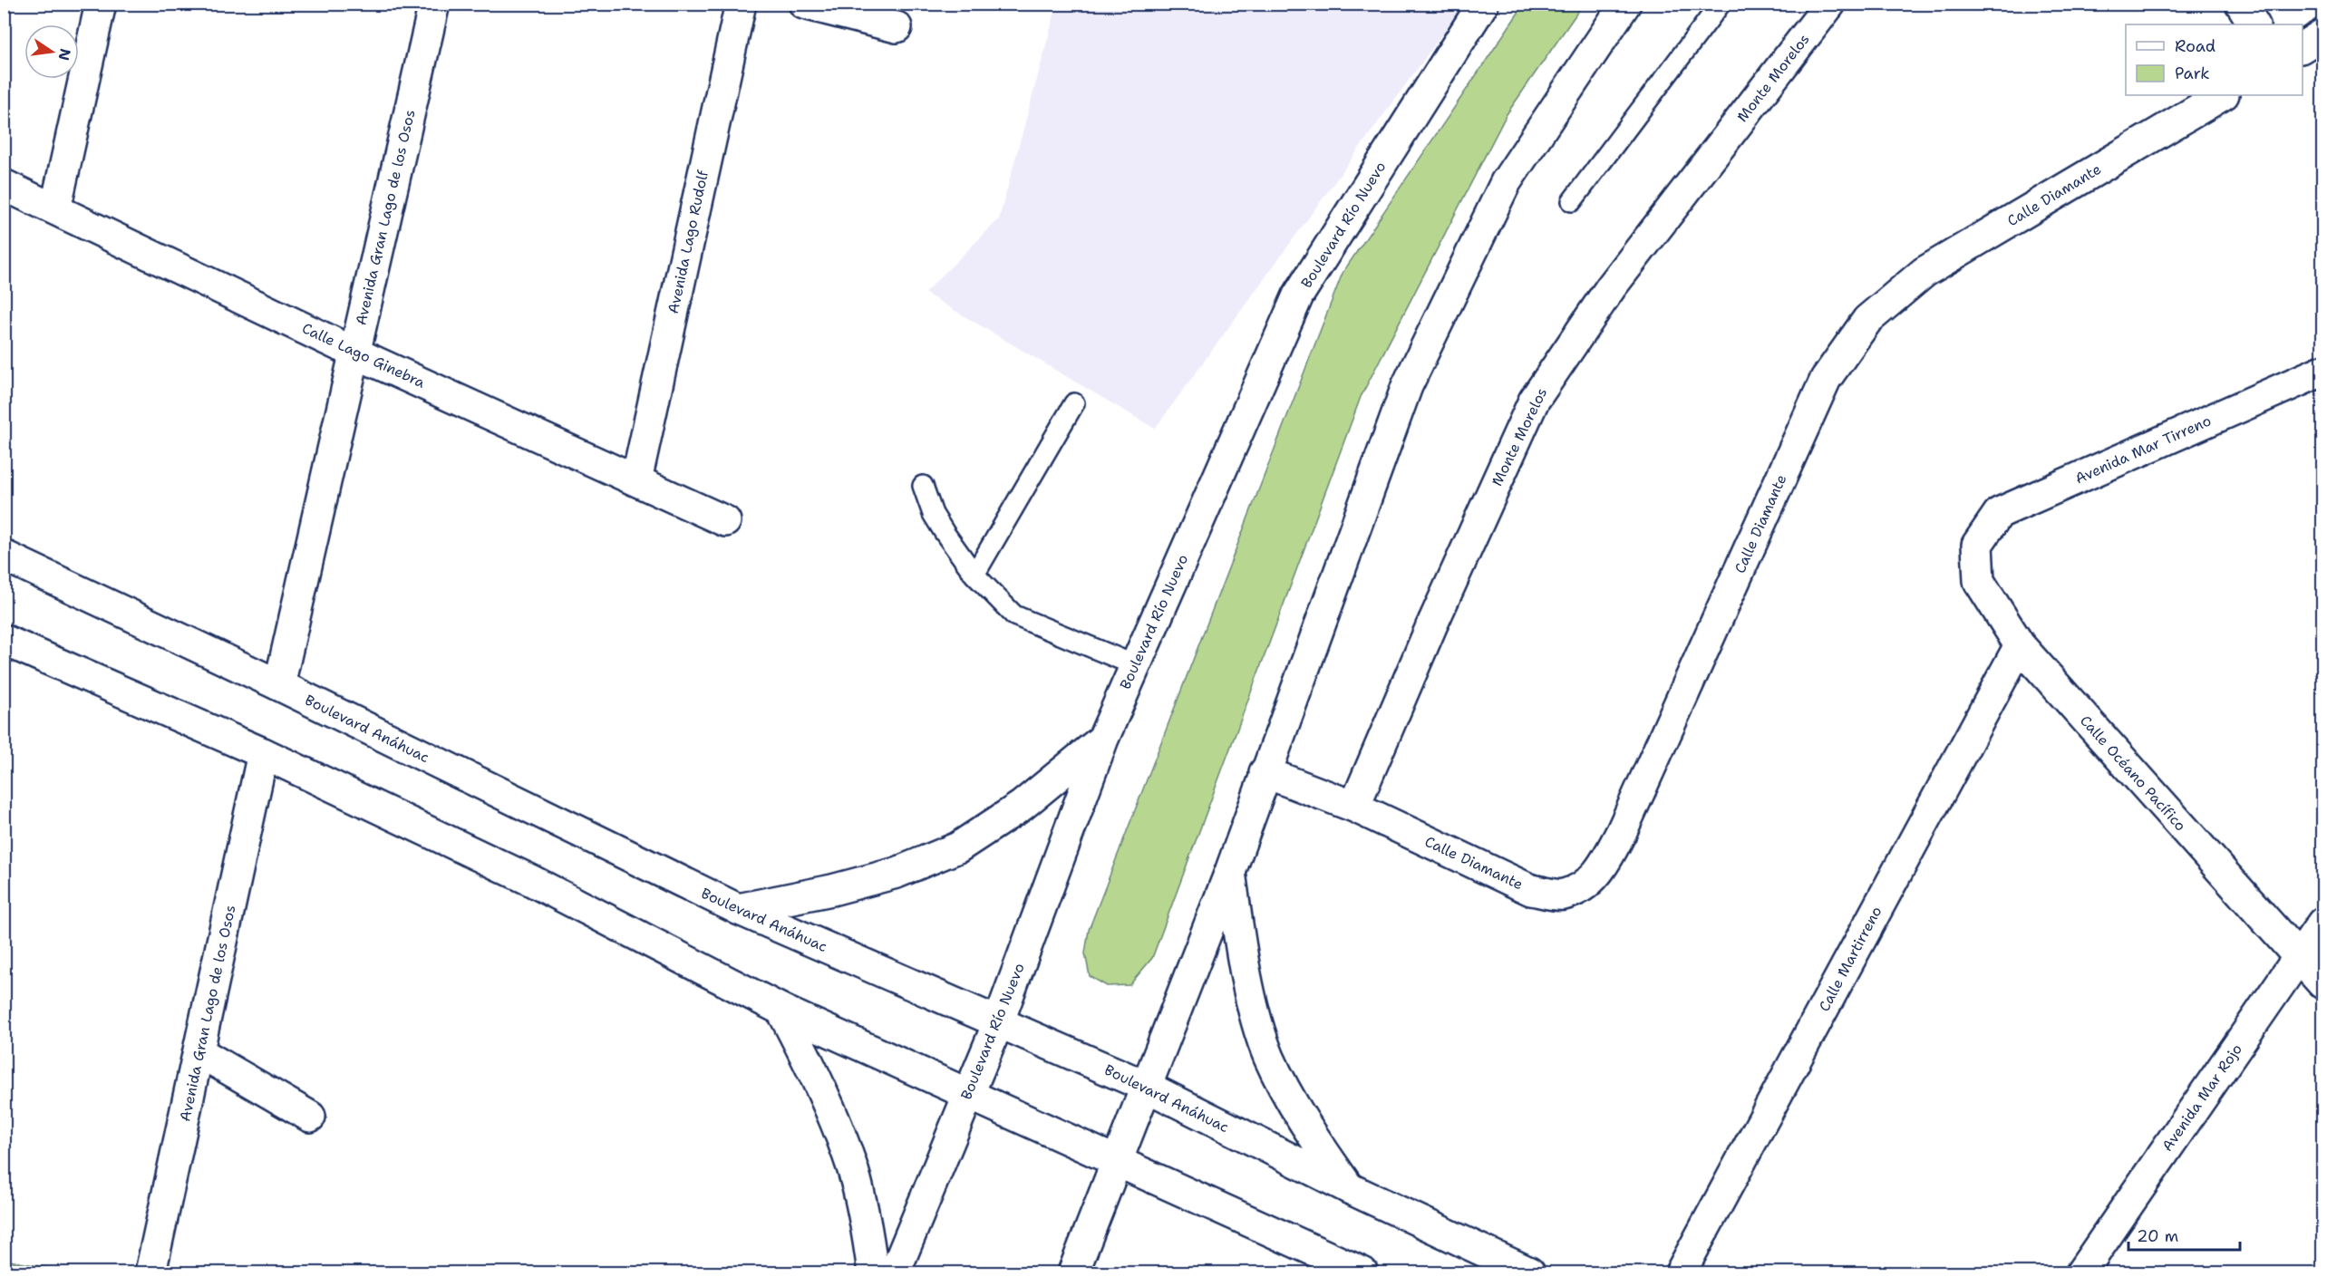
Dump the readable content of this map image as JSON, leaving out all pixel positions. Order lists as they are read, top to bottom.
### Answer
{
  "streets": {
    "main road": [
      "Monte Morelos",
      "Calle Diamante",
      "Avenida Gran Lago de los Osos",
      "Boulevard Río Nuevo",
      "Avenida Lago Rudolf",
      "Calle Lago Ginebra",
      "Avenida Mar Tirreno",
      "Boulevard Anáhuac",
      "Calle Océano Pacífico",
      "Calle Martirreno",
      "Avenida Mar Rojo"
    ]
  },
  "crossings": [
    ["Monte Morelos", "Calle Diamante"],
    ["Avenida Gran Lago de los Osos", "Calle Lago Ginebra"],
    ["Avenida Gran Lago de los Osos", "Boulevard Anáhuac"],
    ["Boulevard Río Nuevo", "Boulevard Anáhuac"],
    ["Avenida Lago Rudolf", "Calle Lago Ginebra"],
    ["Avenida Mar Tirreno", "Calle Océano Pacífico"],
    ["Calle Océano Pacífico", "Calle Martirreno"],
    ["Calle Océano Pacífico", "Avenida Mar Rojo"]
  ],
  "legend": ["Road", "Park"],
  "scale_bar": "20 m",
  "north": "right"
}
